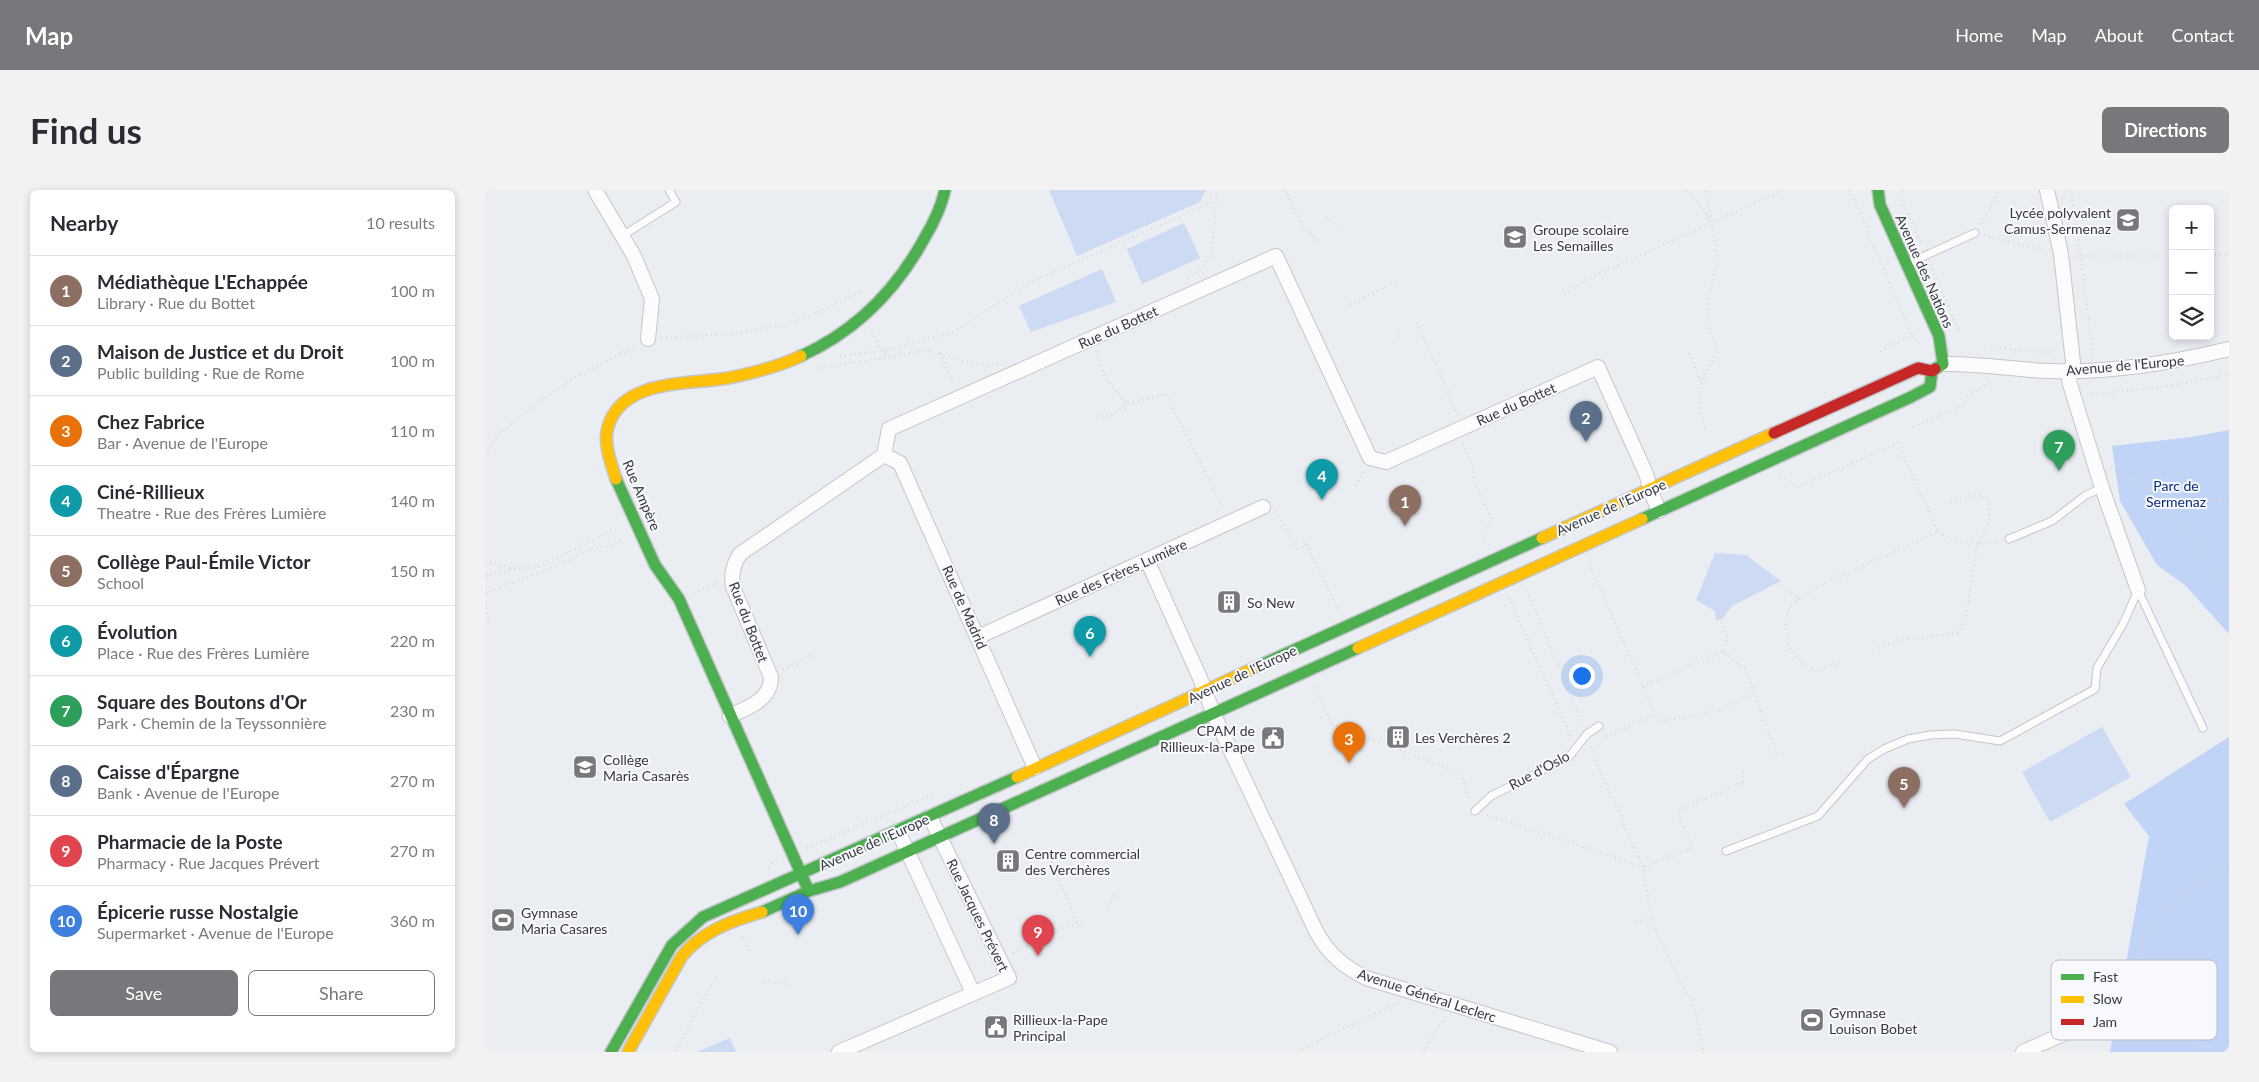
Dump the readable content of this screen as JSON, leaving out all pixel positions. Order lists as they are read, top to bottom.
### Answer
{
  "streets": {
    "street": [
      "Avenue des Nations",
      "Rue du Bottet",
      "Avenue de l'Europe",
      "Rue Ampère",
      "Rue des Frères Lumière",
      "Rue de Madrid",
      "Rue Jacques Prévert",
      "Avenue Général Leclerc"
    ],
    "lane": ["Rue d'Oslo"]
  },
  "crossings": [
    ["Avenue des Nations", "Avenue de l'Europe"],
    ["Rue du Bottet", "Avenue de l'Europe"],
    ["Rue du Bottet", "Rue Ampère"],
    ["Rue du Bottet", "Rue de Madrid"],
    ["Avenue de l'Europe", "Rue Ampère"],
    ["Avenue de l'Europe", "Rue de Madrid"],
    ["Avenue de l'Europe", "Rue Jacques Prévert"],
    ["Avenue de l'Europe", "Avenue Général Leclerc"],
    ["Rue des Frères Lumière", "Rue de Madrid"],
    ["Rue des Frères Lumière", "Avenue Général Leclerc"]
  ],
  "parks": ["Parc de Sermenaz"],
  "places": {
    "school or university": ["Lycée polyvalent Camus-Sermenaz", "Groupe scolaire Les Semailles", "Collège Maria Casarès"],
    "building": ["So New", "Les Verchères 2", "Centre commercial des Verchères"],
    "public building": ["CPAM de Rillieux-la-Pape", "Rillieux-la-Pape Principal"],
    "sports": ["Gymnase Maria Casares", "Gymnase Louison Bobet"]
  },
  "legend": ["Fast", "Slow", "Jam"],
  "page": {
    "header": "Map",
    "nav": [
      "Home",
      "Map",
      "About",
      "Contact"
    ],
    "buttons": [
      "Directions",
      ["Save", "Share"]
    ],
    "title": "Find us",
    "heading": ["Nearby", "10 results"],
    "map_buttons": ["+", "−"],
    "list": [
      {
        "mark": "1",
        "name": "Médiathèque L'Echappée",
        "note": "Library · Rue du Bottet",
        "value": "100 m"
      },
      {
        "mark": "2",
        "name": "Maison de Justice et du Droit",
        "note": "Public building · Rue de Rome",
        "value": "100 m"
      },
      {
        "mark": "3",
        "name": "Chez Fabrice",
        "note": "Bar · Avenue de l'Europe",
        "value": "110 m"
      },
      {
        "mark": "4",
        "name": "Ciné-Rillieux",
        "note": "Theatre · Rue des Frères Lumière",
        "value": "140 m"
      },
      {
        "mark": "5",
        "name": "Collège Paul-Émile Victor",
        "note": "School",
        "value": "150 m"
      },
      {
        "mark": "6",
        "name": "Évolution",
        "note": "Place · Rue des Frères Lumière",
        "value": "220 m"
      },
      {
        "mark": "7",
        "name": "Square des Boutons d'Or",
        "note": "Park · Chemin de la Teyssonnière",
        "value": "230 m"
      },
      {
        "mark": "8",
        "name": "Caisse d'Épargne",
        "note": "Bank · Avenue de l'Europe",
        "value": "270 m"
      },
      {
        "mark": "9",
        "name": "Pharmacie de la Poste",
        "note": "Pharmacy · Rue Jacques Prévert",
        "value": "270 m"
      },
      {
        "mark": "10",
        "name": "Épicerie russe Nostalgie",
        "note": "Supermarket · Avenue de l'Europe",
        "value": "360 m"
      }
    ],
    "pins": [
      "2",
      "7",
      "4",
      "1",
      "6",
      "3",
      "5",
      "8",
      "10",
      "9"
    ]
  }
}
